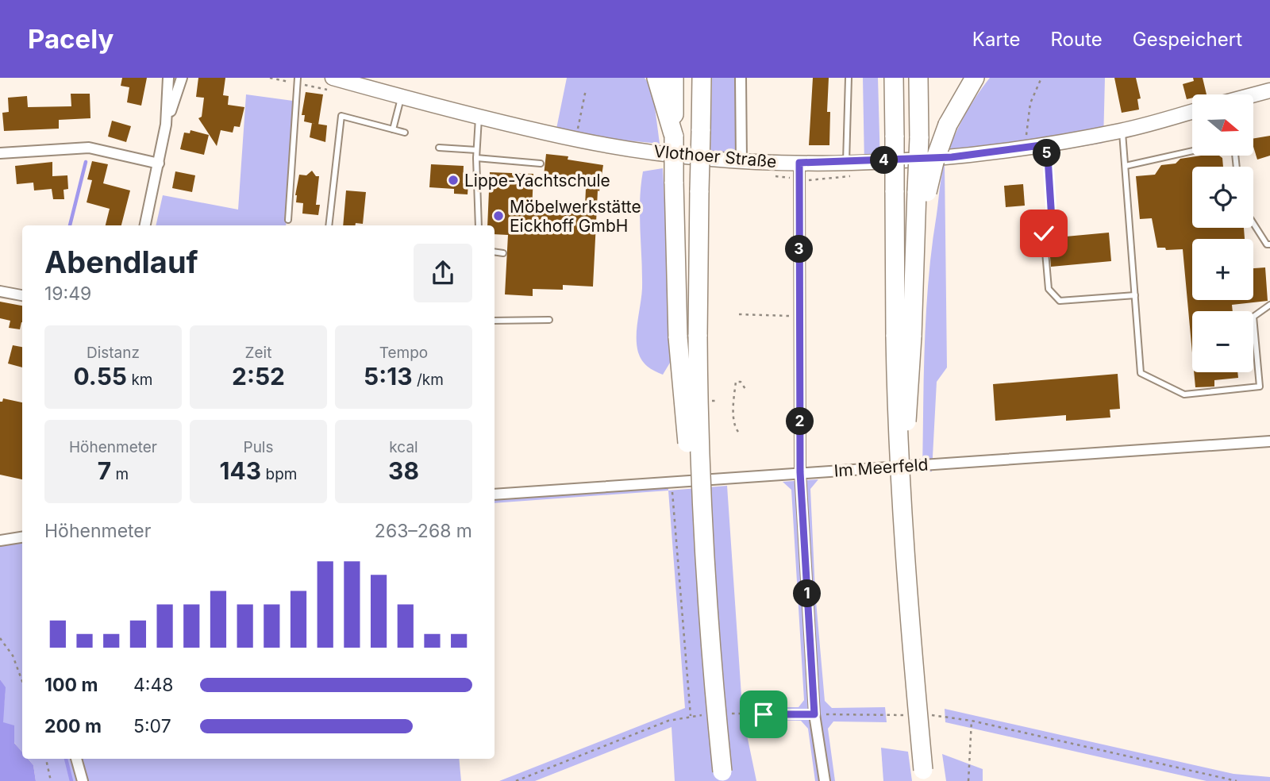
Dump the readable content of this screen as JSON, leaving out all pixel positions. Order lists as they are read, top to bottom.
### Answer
{
  "streets": {
    "main road": ["Vlothoer Straße"],
    "street": ["Im Meerfeld"]
  },
  "places": ["Lippe-Yachtschule", "Möbelwerkstätte Eickhoff GmbH"],
  "north": "right",
  "page": {
    "header": "Pacely",
    "nav": ["Karte", "Route", "Gespeichert"],
    "map_buttons": ["+", "−"],
    "pins": [
      "5",
      "4",
      "3",
      "2",
      "1"
    ],
    "heading": ["Abendlauf", "19:49"],
    "stats": [
      ["Distanz", "0.55 km"],
      ["Zeit", "2:52"],
      ["Tempo", "5:13 /km"],
      ["Höhenmeter", "7 m"],
      ["Puls", "143 bpm"],
      ["kcal", "38"]
    ],
    "chart": ["Höhenmeter", "263–268 m"],
    "list": [
      {
        "name": "100 m",
        "note": "4:48"
      },
      {
        "name": "200 m",
        "note": "5:07"
      }
    ]
  }
}
